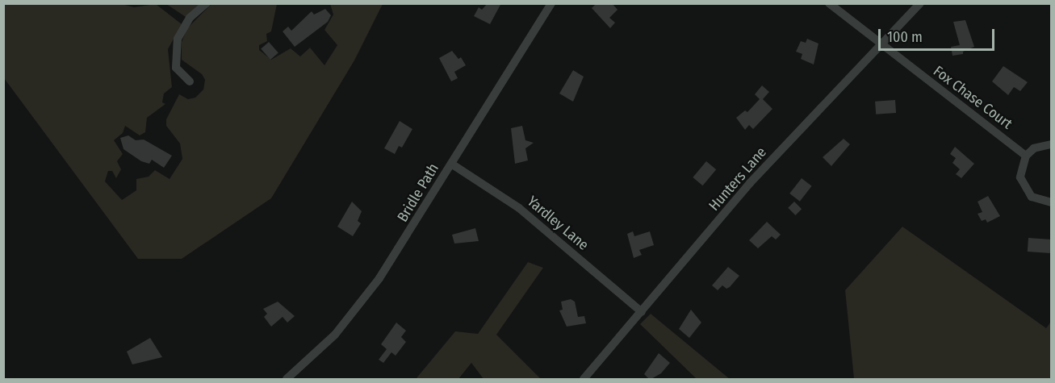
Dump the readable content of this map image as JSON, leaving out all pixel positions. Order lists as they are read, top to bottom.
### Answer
{
  "streets": {
    "street": [
      "Fox Chase Court",
      "Hunters Lane",
      "Bridle Path",
      "Yardley Lane"
    ]
  },
  "crossings": [
    ["Fox Chase Court", "Hunters Lane"],
    ["Hunters Lane", "Yardley Lane"],
    ["Bridle Path", "Yardley Lane"]
  ],
  "scale_bar": "100 m"
}
